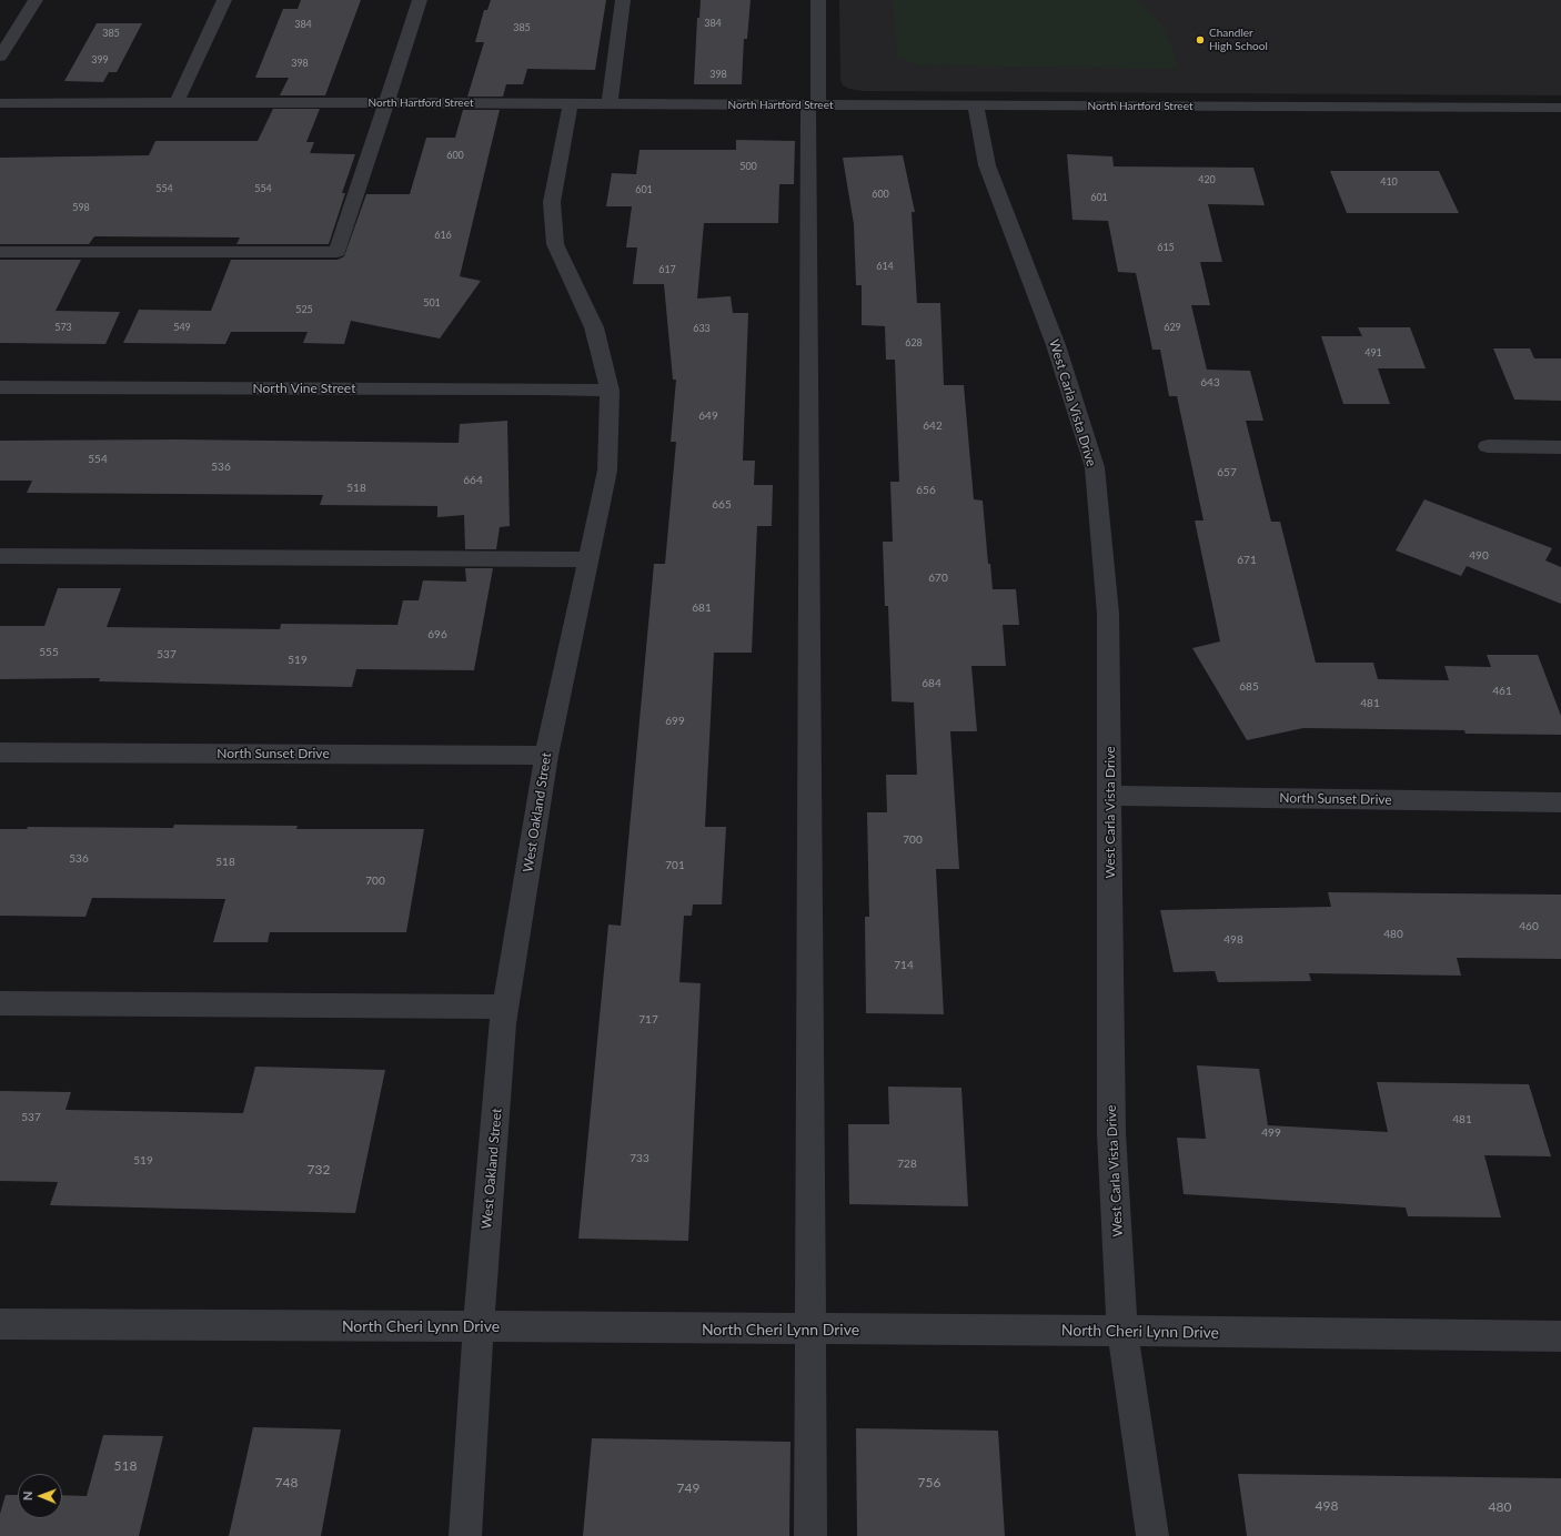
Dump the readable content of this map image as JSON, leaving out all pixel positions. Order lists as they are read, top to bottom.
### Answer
{
  "streets": {
    "street": [
      "North Hartford Street",
      "North Vine Street",
      "West Carla Vista Drive",
      "North Sunset Drive",
      "West Oakland Street",
      "North Cheri Lynn Drive"
    ]
  },
  "crossings": [
    ["North Hartford Street", "West Carla Vista Drive"],
    ["North Hartford Street", "West Oakland Street"],
    ["North Vine Street", "West Oakland Street"],
    ["West Carla Vista Drive", "North Sunset Drive"],
    ["West Carla Vista Drive", "North Cheri Lynn Drive"],
    ["North Sunset Drive", "West Oakland Street"],
    ["West Oakland Street", "North Cheri Lynn Drive"]
  ],
  "places": ["Chandler High School"],
  "house_numbers": [
    "384",
    "384",
    "385",
    "385",
    "399",
    "398",
    "398",
    "600",
    "500",
    "420",
    "410",
    "554",
    "554",
    "601",
    "600",
    "601",
    "598",
    "616",
    "615",
    "614",
    "617",
    "501",
    "525",
    "573",
    "549",
    "629",
    "633",
    "628",
    "491",
    "643",
    "649",
    "642",
    "554",
    "536",
    "657",
    "664",
    "518",
    "656",
    "665",
    "490",
    "671",
    "670",
    "681",
    "696",
    "555",
    "537",
    "519",
    "684",
    "685",
    "461",
    "481",
    "699",
    "700",
    "536",
    "518",
    "701",
    "700",
    "460",
    "480",
    "498",
    "714",
    "717",
    "537",
    "481",
    "499",
    "733",
    "519",
    "728",
    "732",
    "518",
    "748",
    "756",
    "749",
    "498",
    "480"
  ],
  "north": "left"
}
